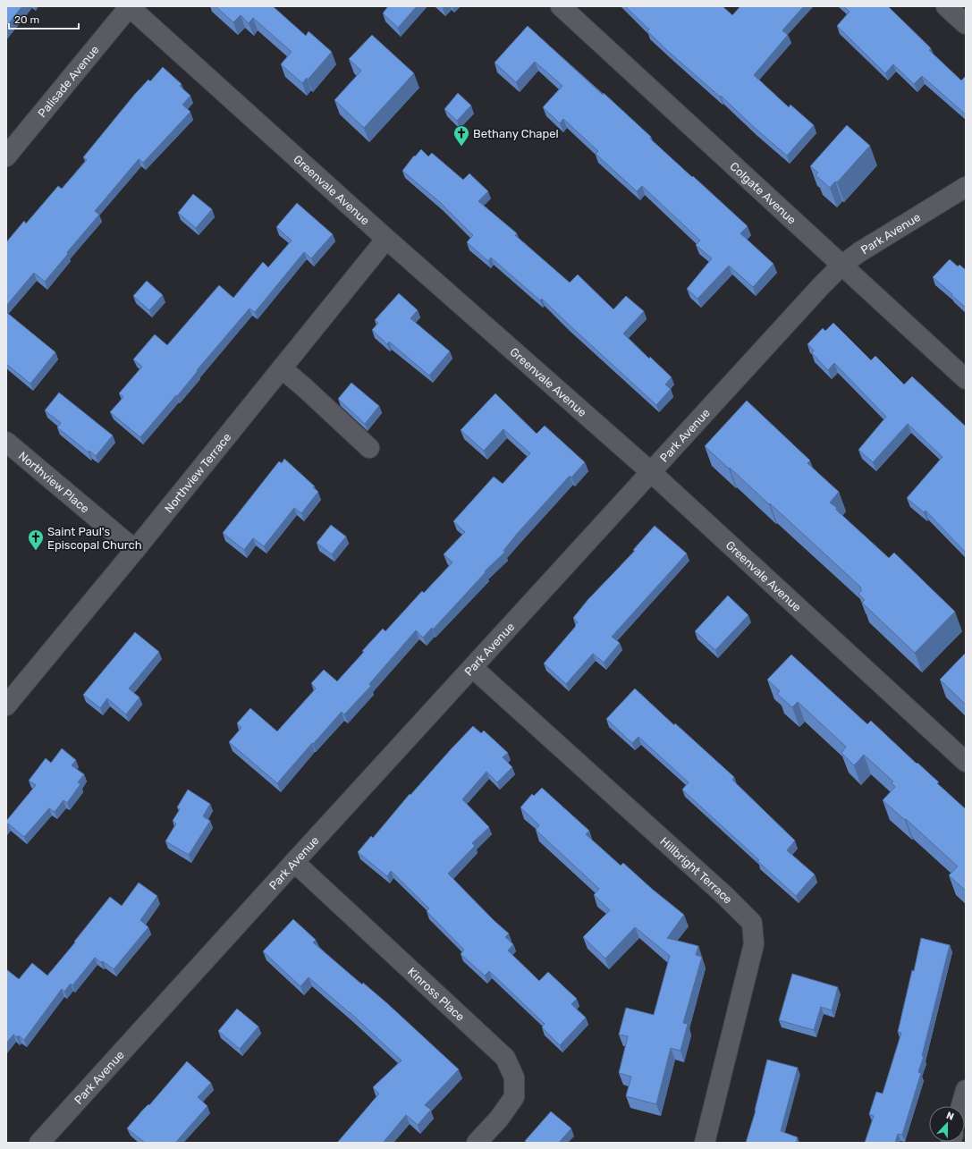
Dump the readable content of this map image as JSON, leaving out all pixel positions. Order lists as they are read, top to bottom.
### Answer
{
  "streets": {
    "street": [
      "Palisade Avenue",
      "Greenvale Avenue",
      "Colgate Avenue",
      "Park Avenue",
      "Northview Terrace",
      "Northview Place",
      "Hillbright Terrace",
      "Kinross Place"
    ]
  },
  "crossings": [
    ["Palisade Avenue", "Greenvale Avenue"],
    ["Greenvale Avenue", "Park Avenue"],
    ["Greenvale Avenue", "Northview Terrace"],
    ["Colgate Avenue", "Park Avenue"],
    ["Park Avenue", "Hillbright Terrace"],
    ["Park Avenue", "Kinross Place"],
    ["Northview Terrace", "Northview Place"]
  ],
  "places": {
    "church": ["Bethany Chapel", "Saint Paul's Episcopal Church"]
  },
  "scale_bar": "20 m",
  "north": "top"
}
